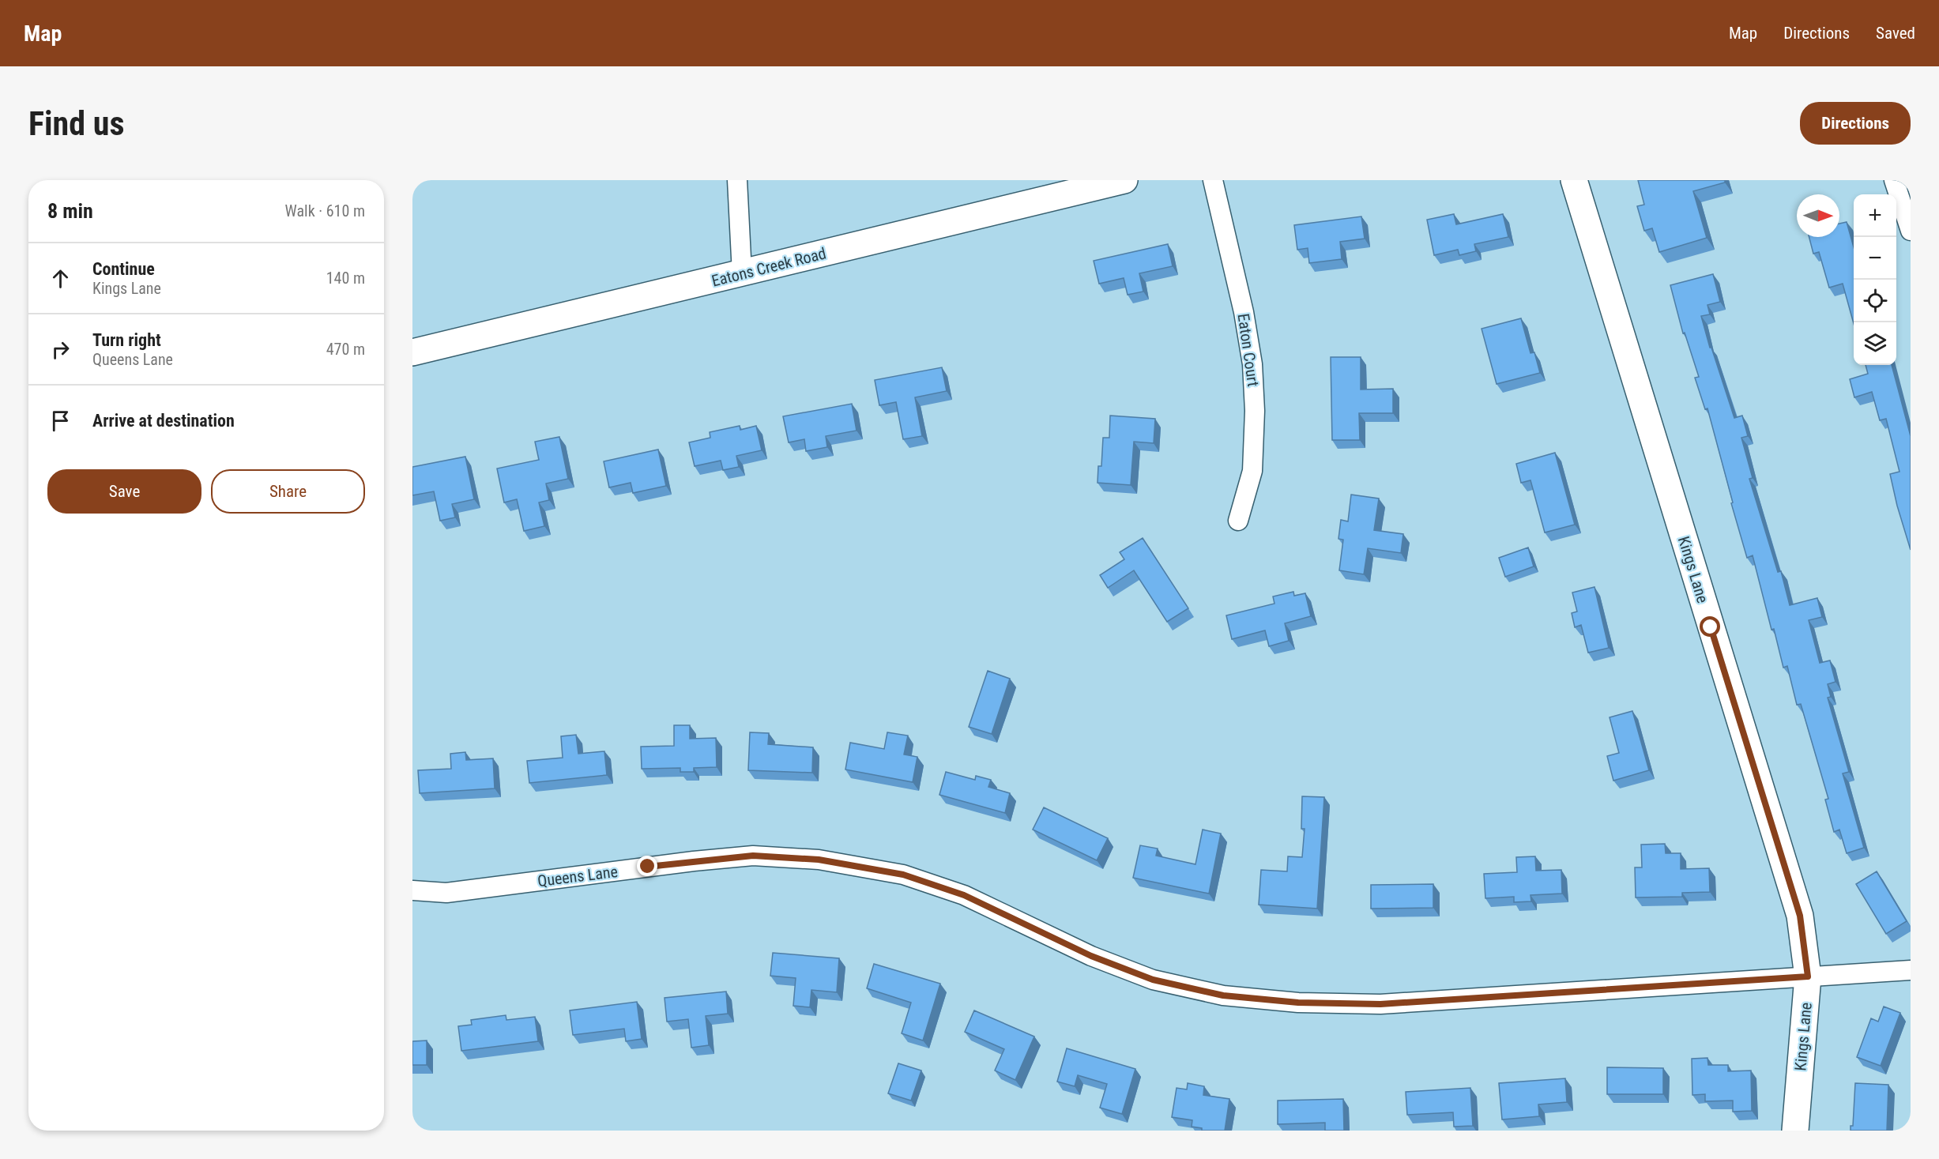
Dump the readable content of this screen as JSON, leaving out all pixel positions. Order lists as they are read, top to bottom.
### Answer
{
  "streets": {
    "street": [
      "Eatons Creek Road",
      "Eaton Court",
      "Kings Lane",
      "Queens Lane"
    ]
  },
  "crossings": [
    ["Kings Lane", "Queens Lane"]
  ],
  "north": "right",
  "page": {
    "header": "Map",
    "nav": ["Map", "Directions", "Saved"],
    "buttons": [
      "Directions",
      ["Save", "Share"]
    ],
    "title": "Find us",
    "heading": ["8 min", "Walk · 610 m"],
    "map_buttons": ["+", "−"],
    "list": [
      ["Continue", "Kings Lane", "140 m"],
      ["Turn right", "Queens Lane", "470 m"],
      "Arrive at destination"
    ]
  }
}
